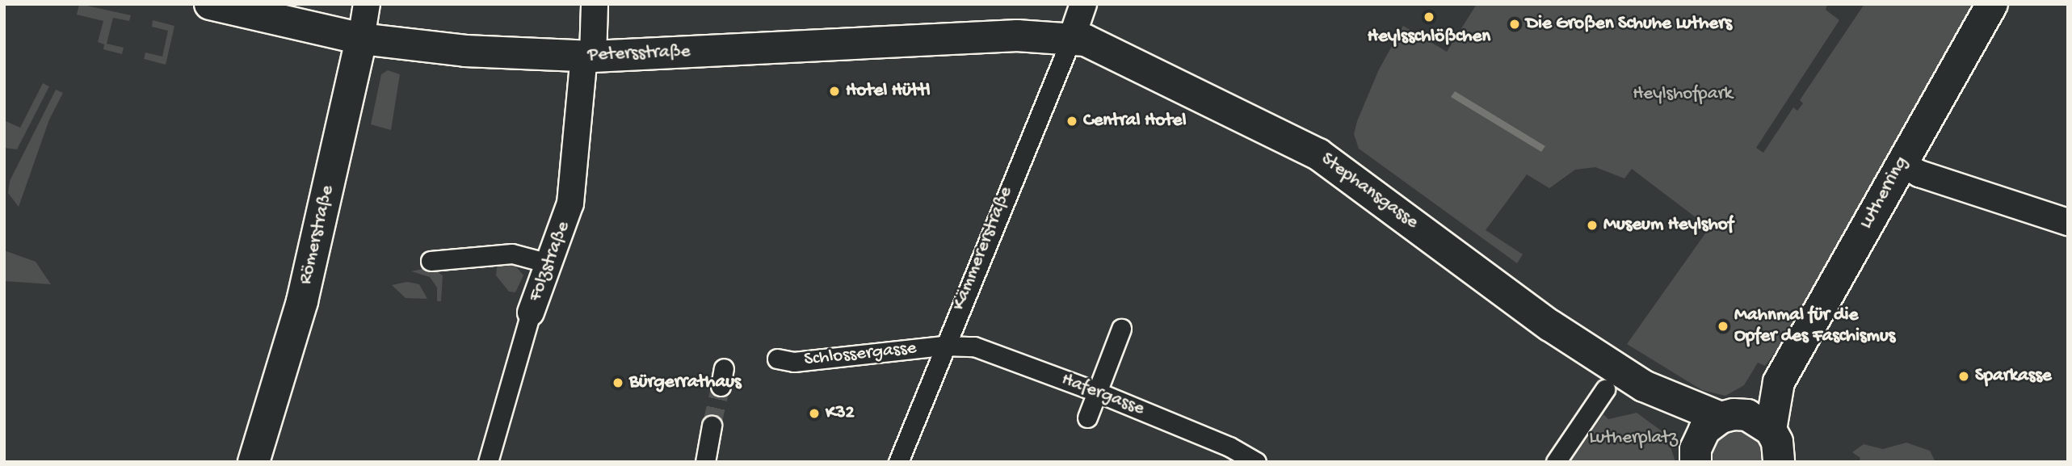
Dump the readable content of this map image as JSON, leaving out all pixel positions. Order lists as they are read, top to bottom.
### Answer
{
  "streets": {
    "street": [
      "Petersstraße",
      "Stephansgasse",
      "Lutherring",
      "Römerstraße",
      "Kämmererstraße",
      "Folzstraße",
      "Schlossergasse",
      "Hafergasse"
    ]
  },
  "crossings": [
    ["Petersstraße", "Stephansgasse"],
    ["Petersstraße", "Römerstraße"],
    ["Petersstraße", "Kämmererstraße"],
    ["Petersstraße", "Folzstraße"],
    ["Stephansgasse", "Lutherring"],
    ["Stephansgasse", "Kämmererstraße"],
    ["Kämmererstraße", "Schlossergasse"],
    ["Kämmererstraße", "Hafergasse"],
    ["Schlossergasse", "Hafergasse"]
  ],
  "parks": ["Heylshofpark", "Lutherplatz"],
  "places": [
    "Heylsschlößchen",
    "Die Großen Schuhe Luthers",
    "Hotel Hüttl",
    "Central Hotel",
    "Museum Heylshof",
    "Mahnmal für die Opfer des Faschismus",
    "Sparkasse",
    "Bürgerrathaus",
    "K32"
  ]
}
